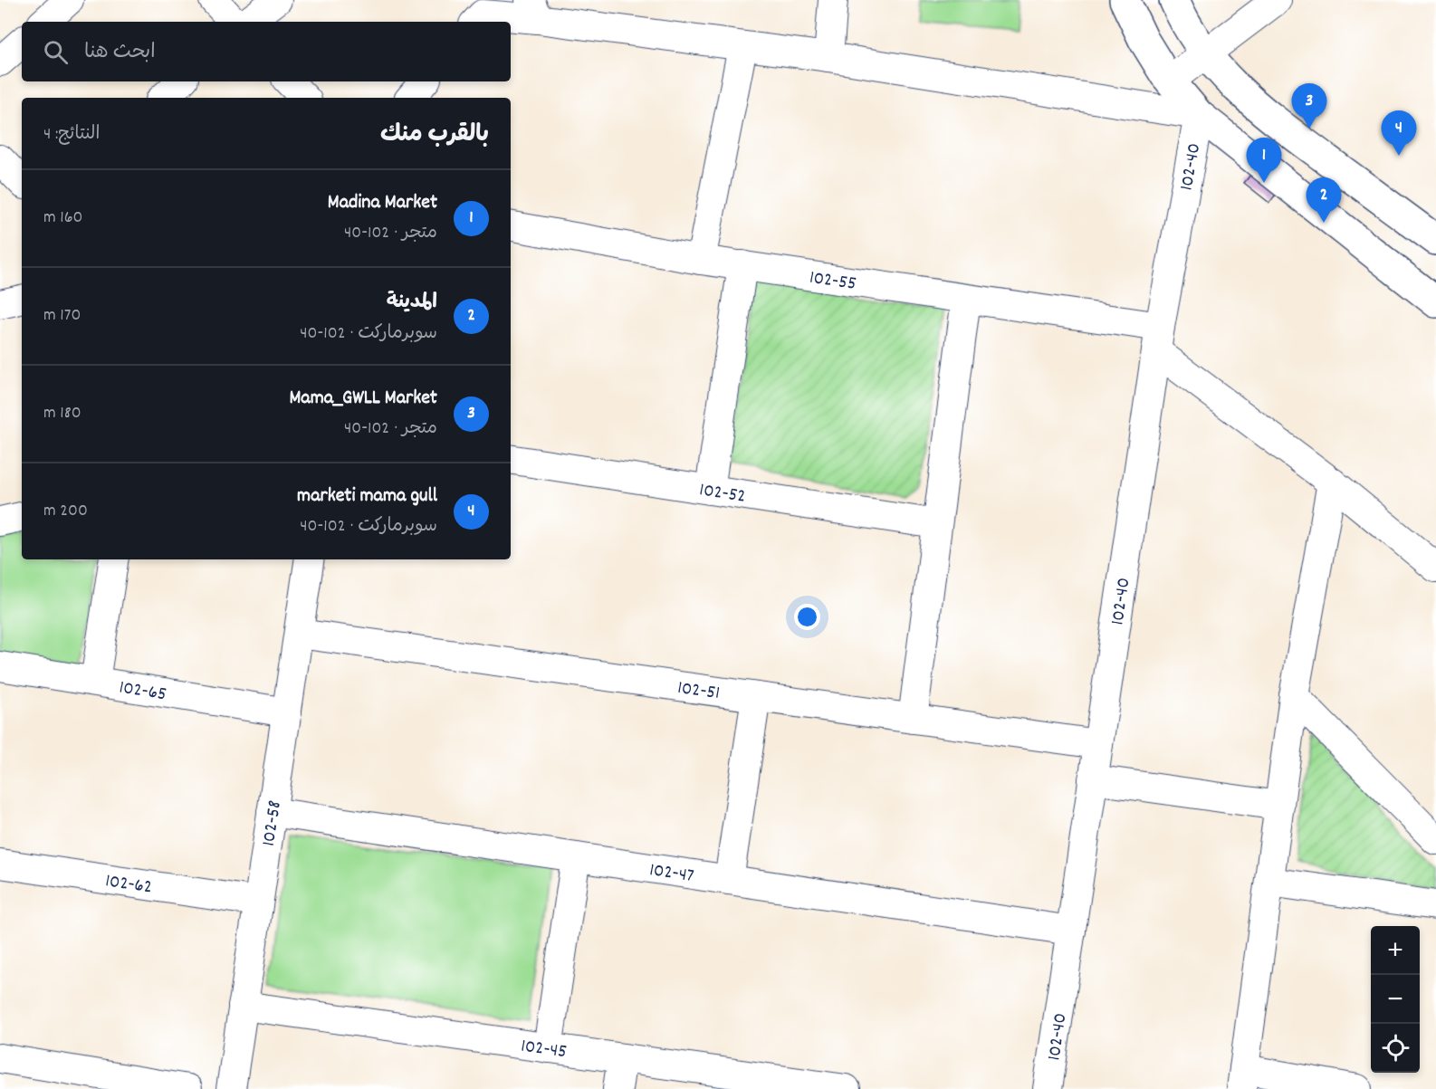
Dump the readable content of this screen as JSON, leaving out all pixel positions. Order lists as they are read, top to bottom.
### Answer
{
  "streets": {
    "street": [
      "102-40",
      "102-55",
      "102-52",
      "102-65",
      "102-51",
      "102-58",
      "102-47",
      "102-62",
      "102-45"
    ]
  },
  "crossings": [
    ["102-40", "102-55"],
    ["102-40", "102-51"],
    ["102-40", "102-47"],
    ["102-65", "102-58"],
    ["102-51", "102-58"],
    ["102-58", "102-47"],
    ["102-58", "102-62"],
    ["102-58", "102-45"]
  ],
  "page": {
    "search": "ابحث هنا",
    "pins": [
      "3",
      "4",
      "1",
      "2"
    ],
    "heading": ["بالقرب منك", "النتائج: 4"],
    "list": [
      {
        "mark": "1",
        "name": "Madina Market",
        "note": "متجر · 102-40",
        "value": "160 m"
      },
      {
        "mark": "2",
        "name": "المدينة",
        "note": "سوبرماركت · 102-40",
        "value": "170 m"
      },
      {
        "mark": "3",
        "name": "Mama_GWLL Market",
        "note": "متجر · 102-40",
        "value": "180 m"
      },
      {
        "mark": "4",
        "name": "marketi mama gull",
        "note": "سوبرماركت · 102-40",
        "value": "200 m"
      }
    ],
    "map_buttons": ["+", "−"]
  }
}
